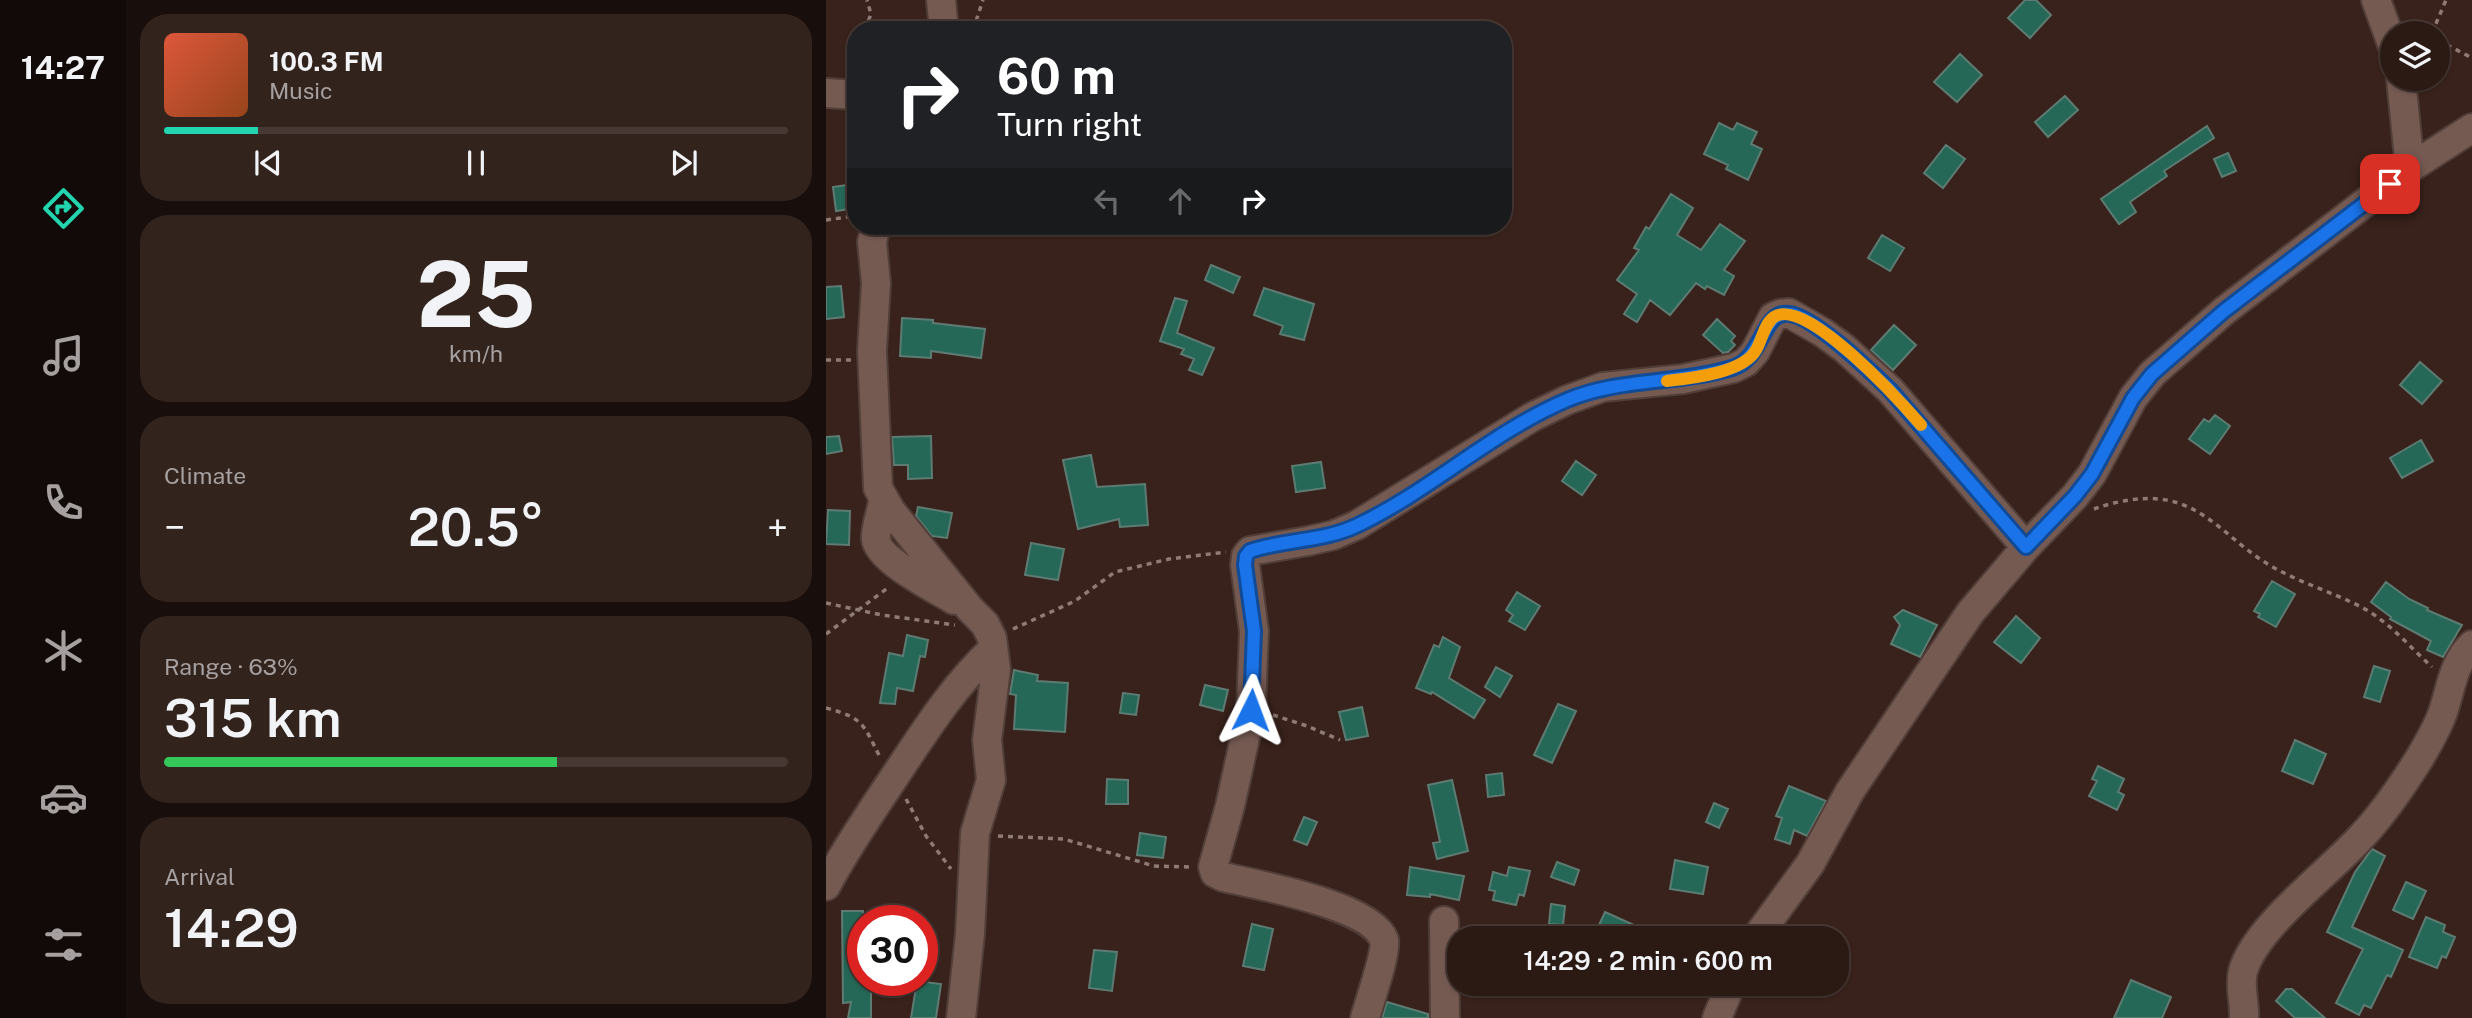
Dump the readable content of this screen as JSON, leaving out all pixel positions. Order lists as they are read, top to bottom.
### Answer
{
  "page": {
    "tabs": "14:27",
    "turn": ["60 m", "Turn right"],
    "song": ["100.3 FM", "Music"],
    "tile": [
      ["25", "km/h"],
      "Climate",
      ["Range · 63%", "315 km"],
      ["Arrival", "14:29"]
    ],
    "heat": ["−", "20.5°", "+"],
    "limit": "30",
    "trip": "14:29 · 2 min · 600 m"
  }
}
